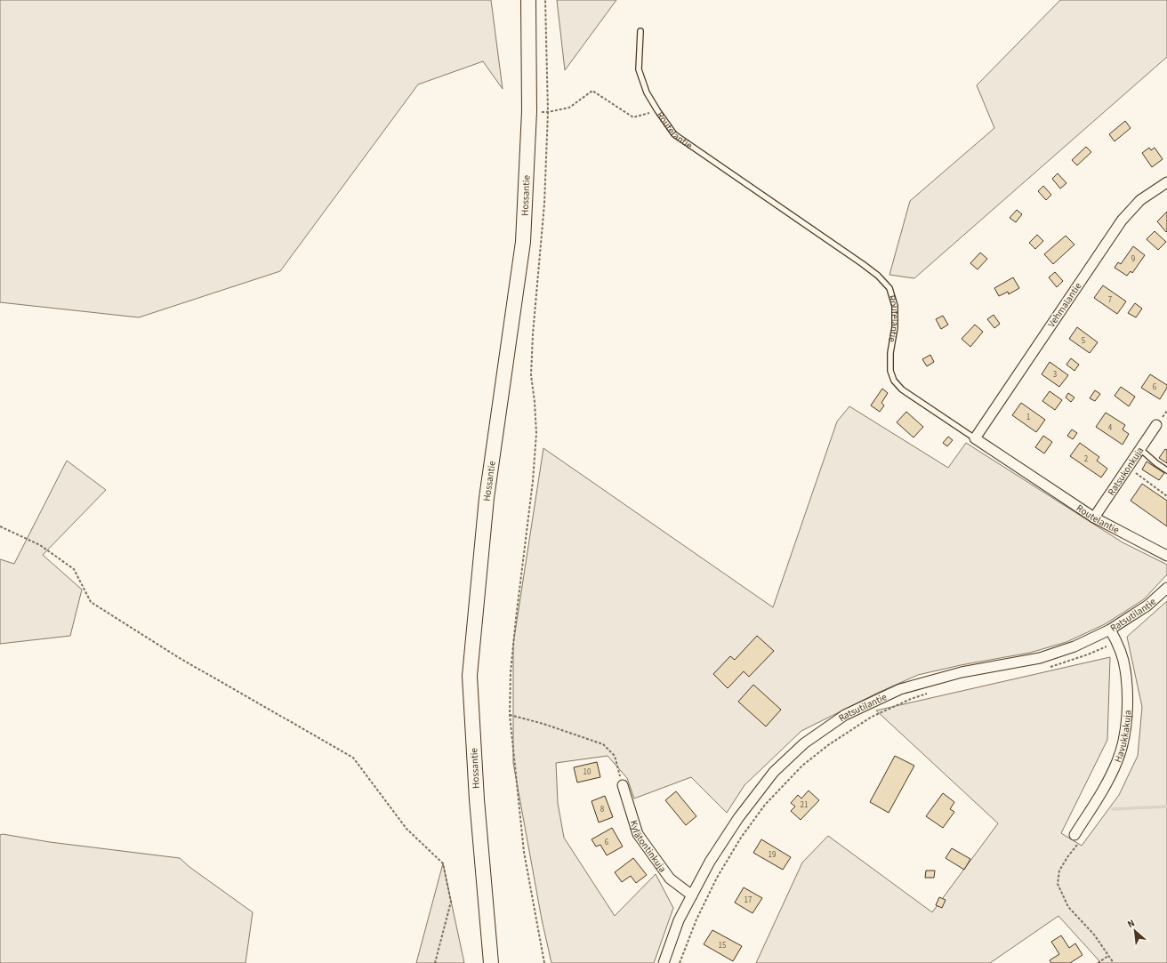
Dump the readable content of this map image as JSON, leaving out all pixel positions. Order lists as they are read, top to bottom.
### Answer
{
  "streets": {
    "main road": ["Hossantie"],
    "street": [
      "Routelantie",
      "Vehmalantie",
      "Ratsukonkuja",
      "Ratsutilantie",
      "Havukkakuja",
      "Kylätontinkuja"
    ]
  },
  "crossings": [
    ["Routelantie", "Vehmalantie"],
    ["Routelantie", "Ratsukonkuja"],
    ["Ratsutilantie", "Havukkakuja"],
    ["Ratsutilantie", "Kylätontinkuja"]
  ],
  "house_numbers": [
    "9",
    "7",
    "5",
    "3",
    "6",
    "1",
    "4",
    "2",
    "10",
    "21",
    "8",
    "6",
    "19",
    "17",
    "15"
  ],
  "north": "top left"
}
